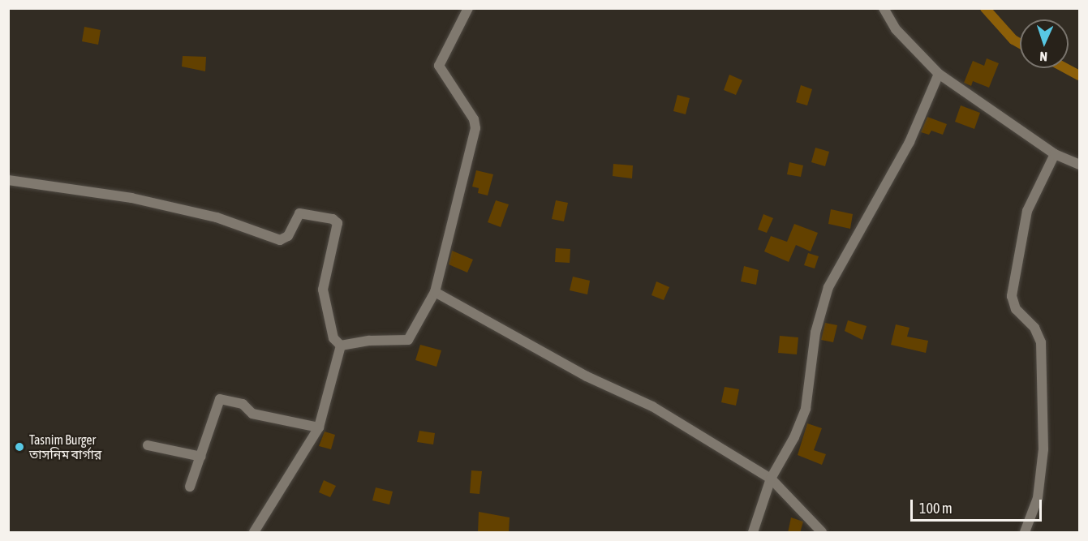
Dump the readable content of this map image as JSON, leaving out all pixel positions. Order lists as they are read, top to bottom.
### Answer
{
  "places": ["Tasnim Burger তাসনিম বার্গার"],
  "scale_bar": "100 m",
  "north": "bottom"
}
